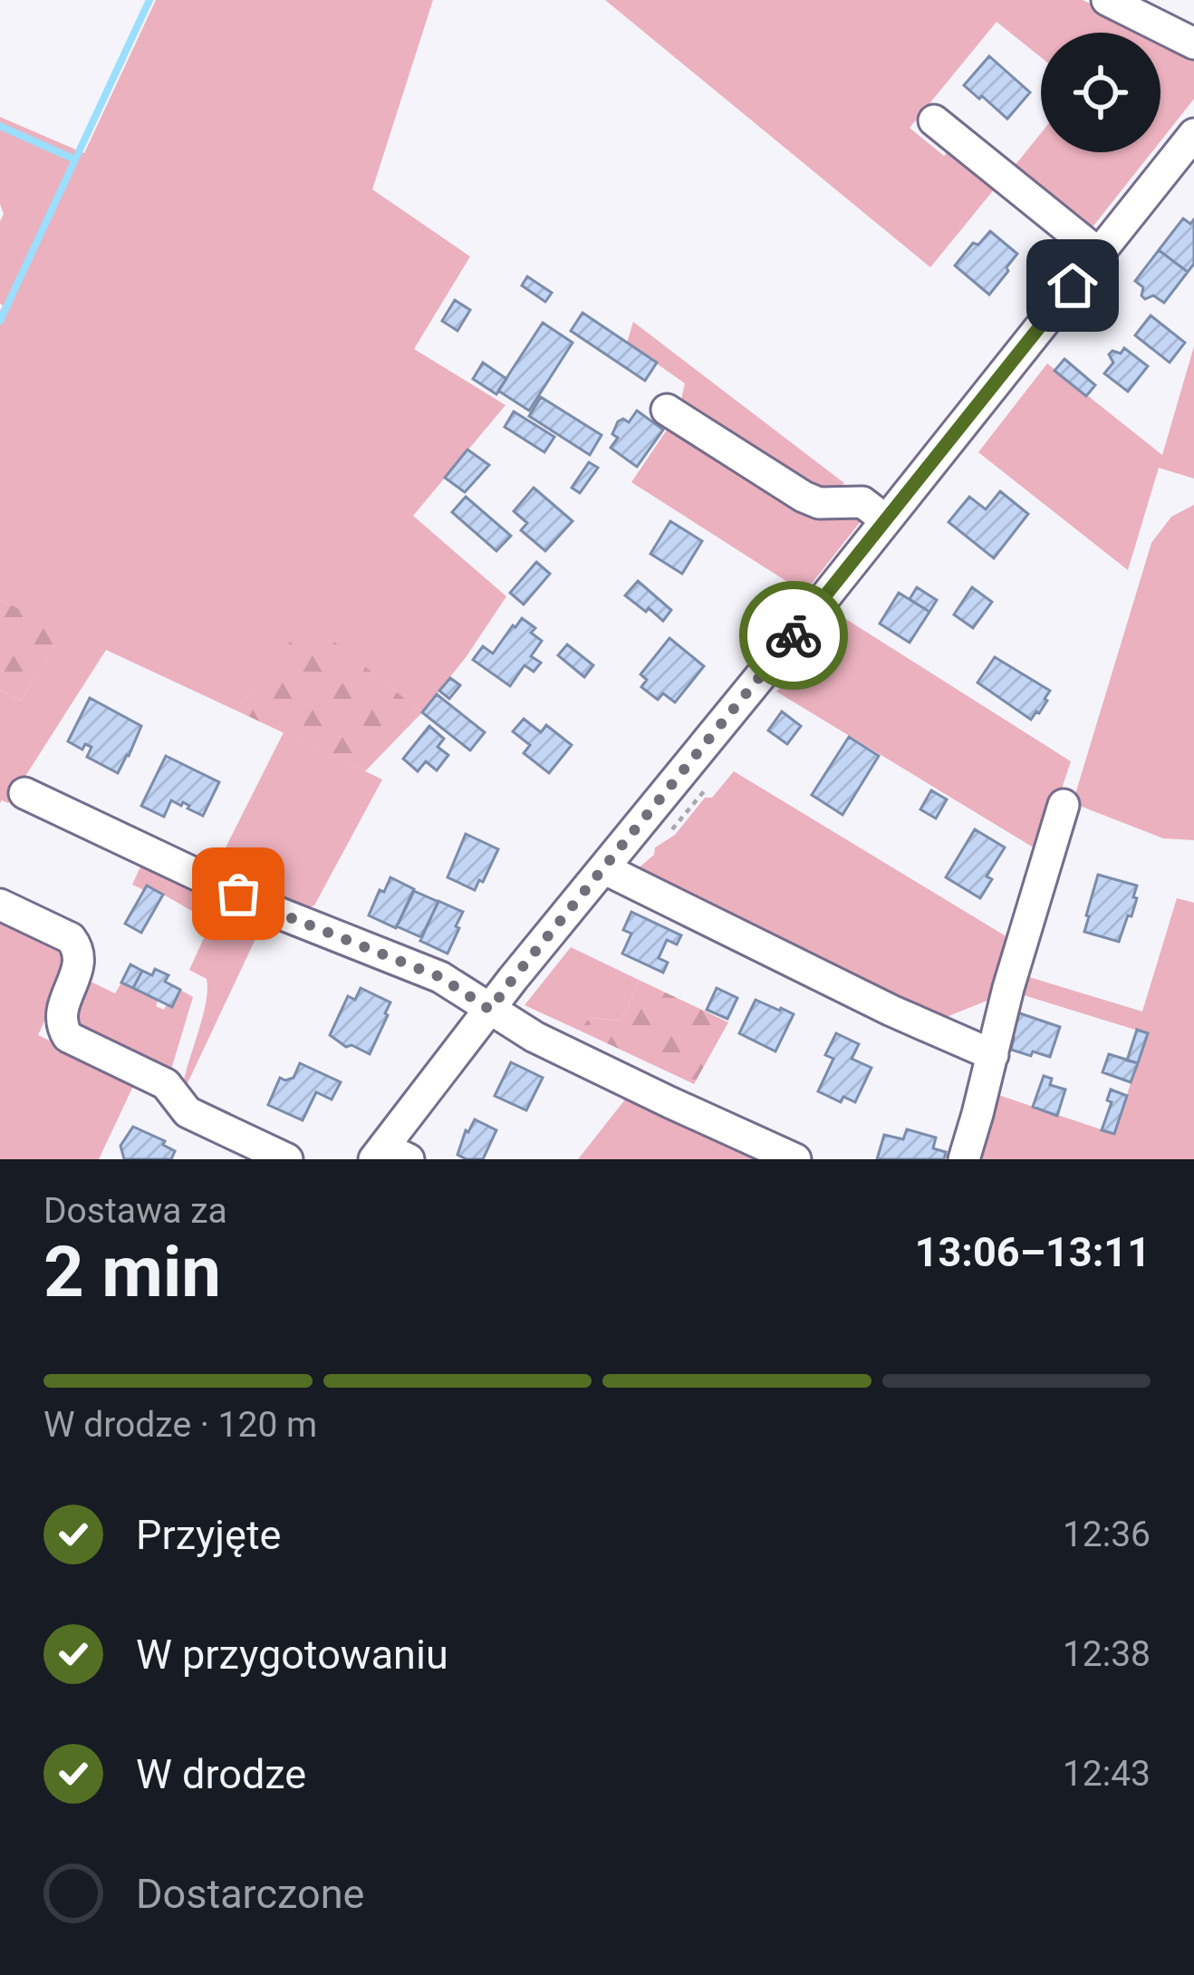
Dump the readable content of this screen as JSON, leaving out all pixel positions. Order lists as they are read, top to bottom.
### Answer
{
  "page": {
    "heading": ["2 min", "Dostawa za", "13:06–13:11"],
    "bar": "W drodze · 120 m",
    "list": [
      ["Przyjęte", "12:36"],
      ["W przygotowaniu", "12:38"],
      ["W drodze", "12:43"],
      "Dostarczone"
    ]
  }
}
